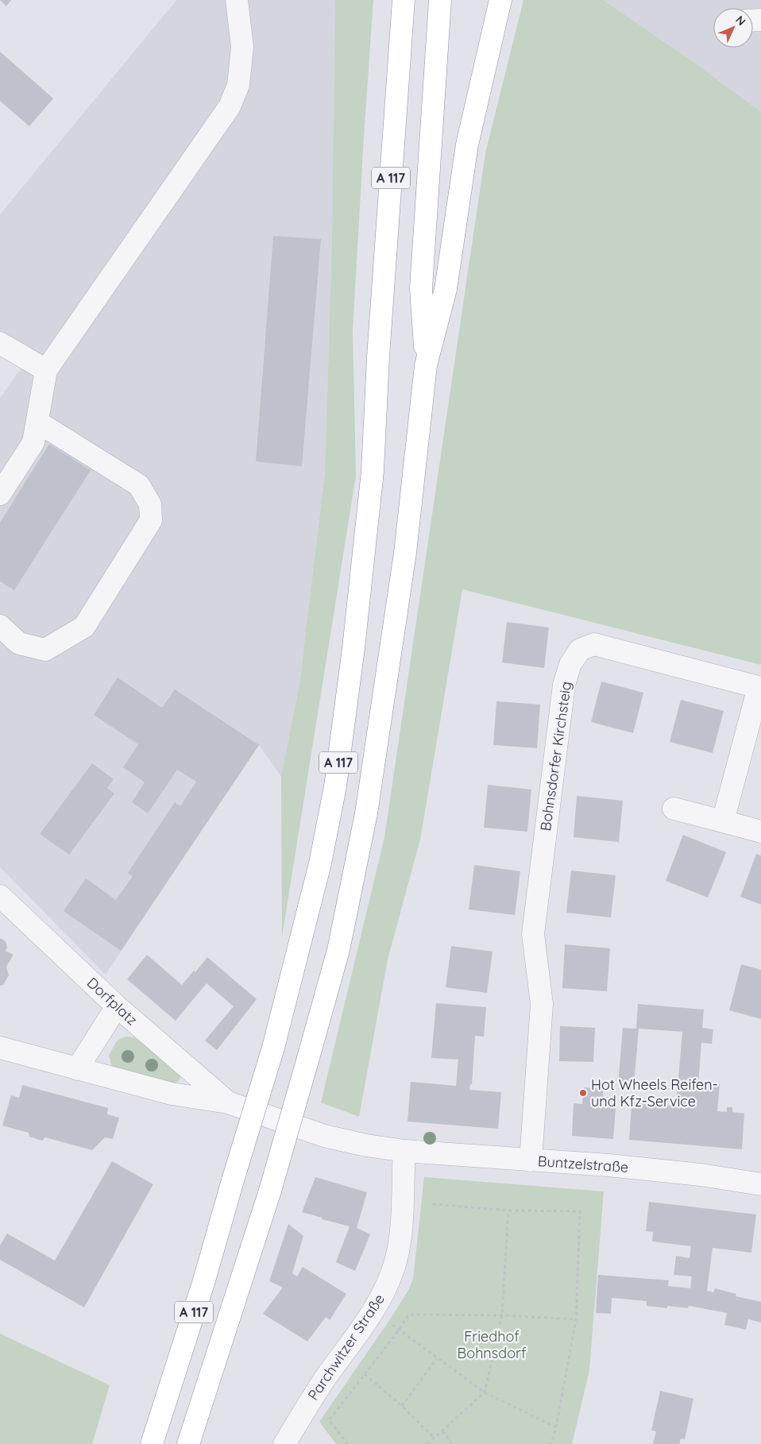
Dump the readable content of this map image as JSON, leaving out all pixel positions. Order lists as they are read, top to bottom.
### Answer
{
  "streets": {
    "highway": ["A 117"],
    "street": [
      "Bohnsdorfer Kirchsteig",
      "Dorfplatz",
      "Buntzelstraße",
      "Parchwitzer Straße"
    ]
  },
  "crossings": [
    ["Bohnsdorfer Kirchsteig", "Buntzelstraße"],
    ["Dorfplatz", "Buntzelstraße"],
    ["Dorfplatz", "Parchwitzer Straße"],
    ["Buntzelstraße", "Parchwitzer Straße"]
  ],
  "parks": ["Friedhof Bohnsdorf"],
  "places": ["Hot Wheels Reifen- und Kfz-Service"],
  "north": "top right"
}
